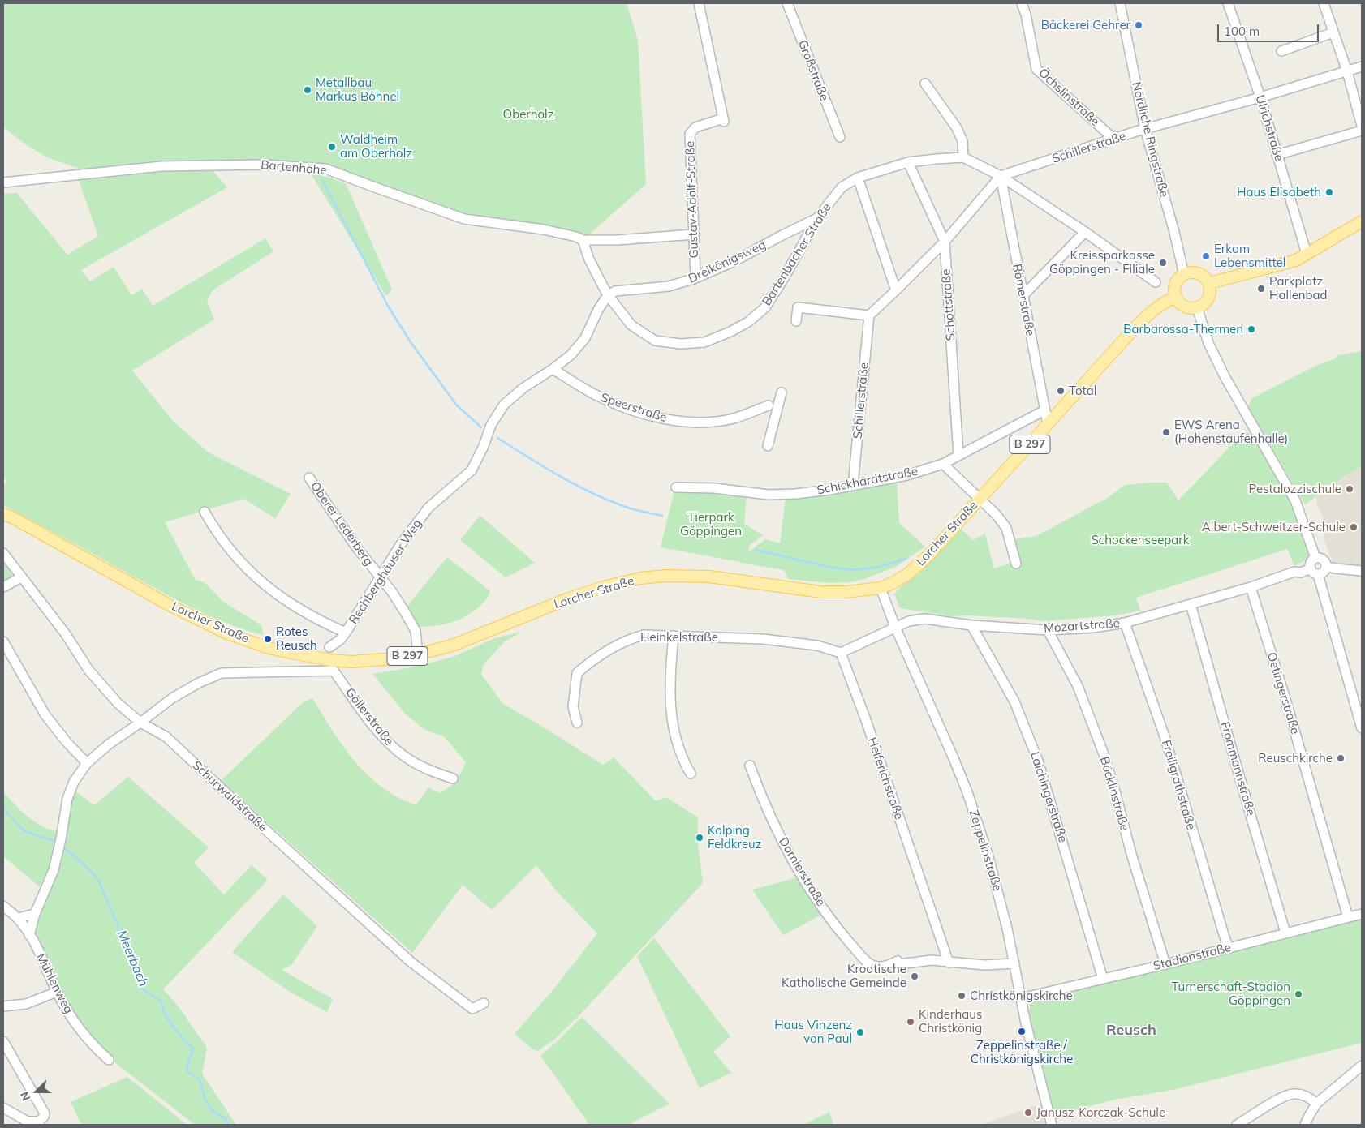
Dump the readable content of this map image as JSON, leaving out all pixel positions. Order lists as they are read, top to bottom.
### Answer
{
  "streets": {
    "main road": ["B 297", "Lorcher Straße"],
    "street": [
      "Großstraße",
      "Öchslinstraße",
      "Ulrichstraße",
      "Nördliche Ringstraße",
      "Schillerstraße",
      "Bartenhöhe",
      "Gustav-Adolf-Straße",
      "Bartenbacher Straße",
      "Dreikönigsweg",
      "Römerstraße",
      "Schottstraße",
      "Speerstraße",
      "Schickhardtstraße",
      "Oberer Lederberg",
      "Rechberghäuser Weg",
      "Mozartstraße",
      "Heinkelstraße",
      "Oetingerstraße",
      "Göllerstraße",
      "Frommannstraße",
      "Helferichstraße",
      "Freiligrathstraße",
      "Böcklinstraße",
      "Schurwaldstraße",
      "Laichingerstraße",
      "Zeppelinstraße",
      "Dornierstraße",
      "Stadionstraße",
      "Mühlenweg"
    ]
  },
  "crossings": [
    ["Öchslinstraße", "Schillerstraße"],
    ["Ulrichstraße", "Schillerstraße"],
    ["Nördliche Ringstraße", "Schillerstraße"],
    ["Nördliche Ringstraße", "Lorcher Straße"],
    ["Schillerstraße", "Römerstraße"],
    ["Schillerstraße", "Schickhardtstraße"],
    ["Bartenhöhe", "Gustav-Adolf-Straße"],
    ["Bartenhöhe", "Bartenbacher Straße"],
    ["Gustav-Adolf-Straße", "Dreikönigsweg"],
    ["Bartenbacher Straße", "Dreikönigsweg"],
    ["Bartenbacher Straße", "Schottstraße"],
    ["Bartenbacher Straße", "Rechberghäuser Weg"],
    ["Dreikönigsweg", "Rechberghäuser Weg"],
    ["Römerstraße", "Schickhardtstraße"],
    ["Römerstraße", "Lorcher Straße"],
    ["Schottstraße", "Schickhardtstraße"],
    ["Speerstraße", "Rechberghäuser Weg"],
    ["Oberer Lederberg", "Lorcher Straße"],
    ["Oberer Lederberg", "Rechberghäuser Weg"],
    ["Lorcher Straße", "Zeppelinstraße"],
    ["Mozartstraße", "Oetingerstraße"],
    ["Mozartstraße", "Frommannstraße"],
    ["Mozartstraße", "Freiligrathstraße"],
    ["Mozartstraße", "Böcklinstraße"],
    ["Mozartstraße", "Laichingerstraße"],
    ["Mozartstraße", "Zeppelinstraße"],
    ["Heinkelstraße", "Helferichstraße"],
    ["Oetingerstraße", "Stadionstraße"],
    ["Göllerstraße", "Schurwaldstraße"],
    ["Frommannstraße", "Stadionstraße"],
    ["Helferichstraße", "Dornierstraße"],
    ["Freiligrathstraße", "Stadionstraße"],
    ["Böcklinstraße", "Stadionstraße"],
    ["Laichingerstraße", "Stadionstraße"],
    ["Zeppelinstraße", "Stadionstraße"]
  ],
  "districts": ["Reusch"],
  "water": ["Meerbach"],
  "parks": ["Oberholz", "Tierpark Göppingen", "Schockenseepark"],
  "places": [
    "Bäckerei Gehrer",
    "Metallbau Markus Böhnel",
    "Waldheim am Oberholz",
    "Haus Elisabeth",
    "Erkam Lebensmittel",
    "Kreissparkasse Göppingen - Filiale",
    "Parkplatz Hallenbad",
    "Barbarossa-Thermen",
    "Total",
    "EWS Arena (Hohenstaufenhalle)",
    "Pestalozzischule",
    "Albert-Schweitzer-Schule",
    "Rotes Reusch",
    "Reuschkirche",
    "Kolping Feldkreuz",
    "Kroatische Katholische Gemeinde",
    "Turnerschaft-Stadion Göppingen",
    "Christkönigskirche",
    "Kinderhaus Christkönig",
    "Zeppelinstraße / Christkönigskirche",
    "Haus Vinzenz von Paul",
    "Janusz-Korczak-Schule"
  ],
  "scale_bar": "100 m",
  "north": "left"
}
